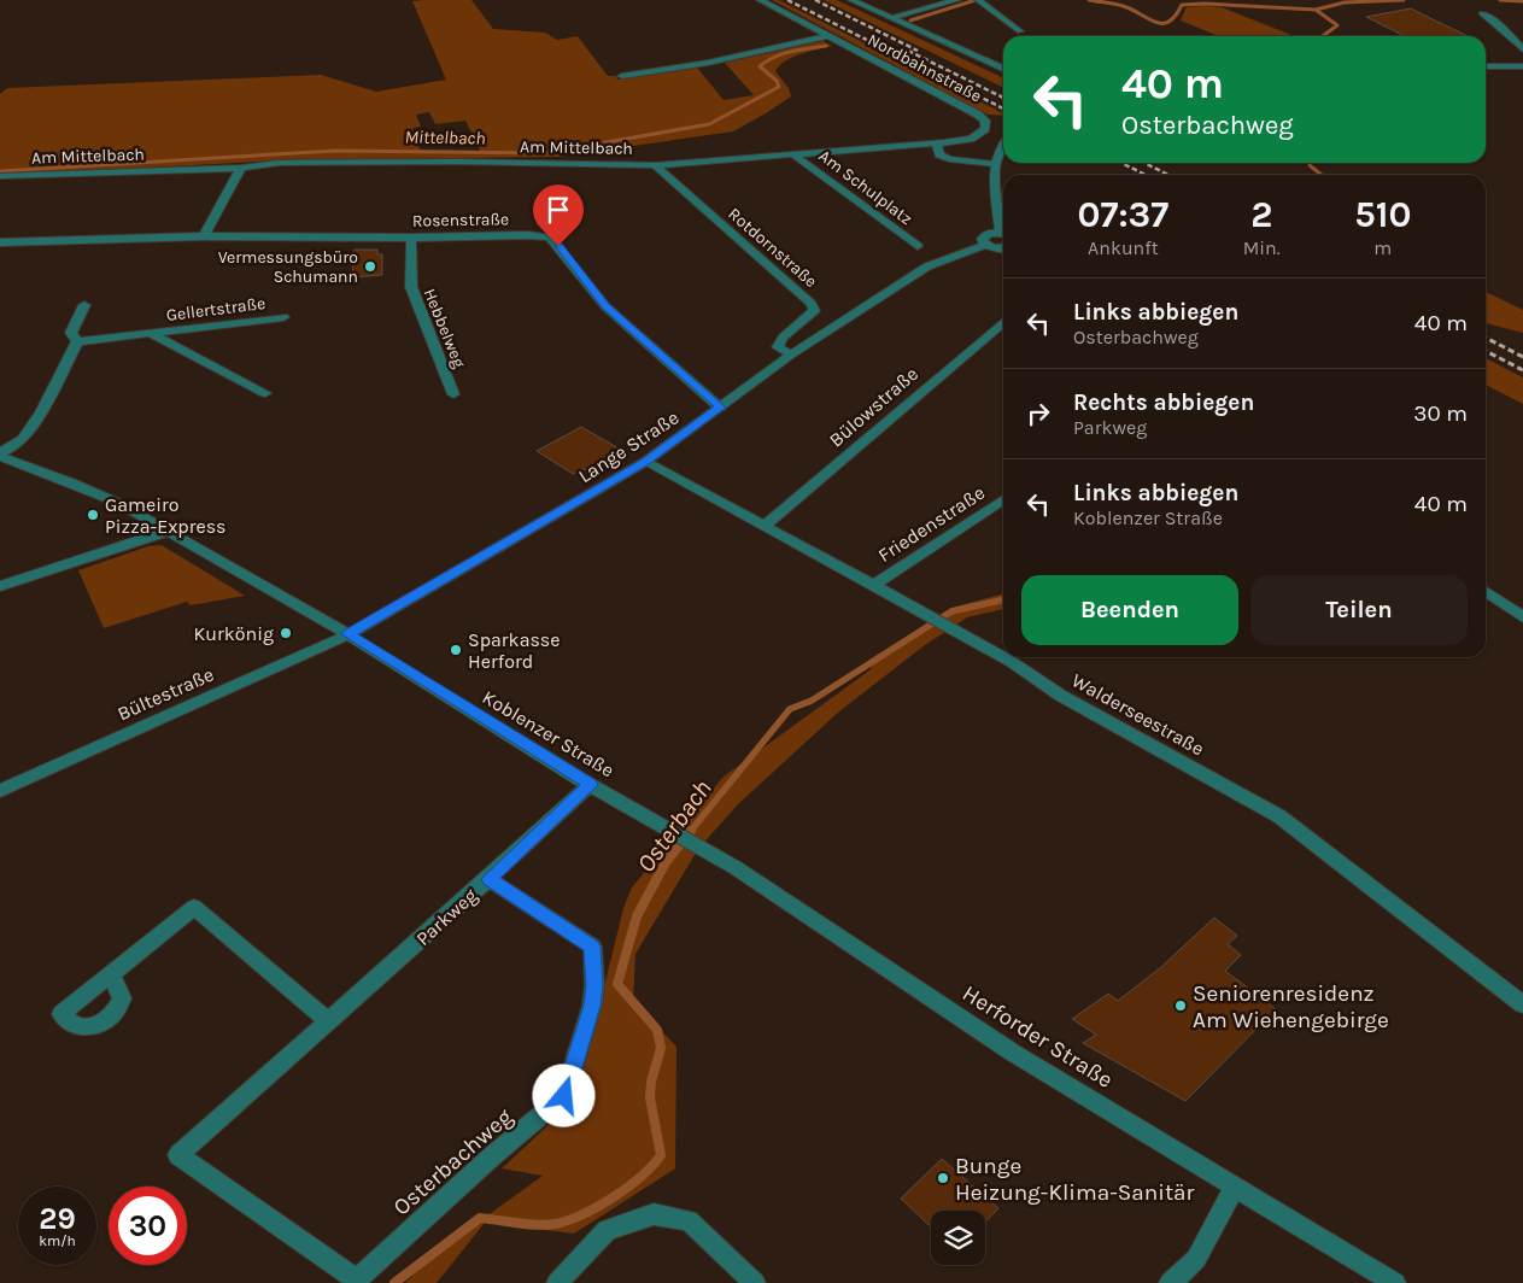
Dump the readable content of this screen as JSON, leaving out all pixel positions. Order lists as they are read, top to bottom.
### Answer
{
  "streets": {
    "street": [
      "Nordbahnstraße",
      "Am Mittelbach",
      "Am Schulplatz",
      "Rosenstraße",
      "Rotdornstraße",
      "Gellertstraße",
      "Hebbelweg",
      "Bülowstraße",
      "Lange Straße",
      "Friedenstraße",
      "Bültestraße",
      "Walderseestraße",
      "Koblenzer Straße",
      "Parkweg",
      "Herforder Straße",
      "Osterbachweg"
    ]
  },
  "crossings": [
    ["Nordbahnstraße", "Am Mittelbach"],
    ["Am Mittelbach", "Am Schulplatz"],
    ["Am Mittelbach", "Rotdornstraße"],
    ["Rosenstraße", "Hebbelweg"],
    ["Rosenstraße", "Lange Straße"],
    ["Rotdornstraße", "Lange Straße"],
    ["Bülowstraße", "Walderseestraße"],
    ["Lange Straße", "Bültestraße"],
    ["Lange Straße", "Walderseestraße"],
    ["Lange Straße", "Koblenzer Straße"],
    ["Friedenstraße", "Walderseestraße"],
    ["Bültestraße", "Koblenzer Straße"],
    ["Koblenzer Straße", "Parkweg"],
    ["Koblenzer Straße", "Herforder Straße"],
    ["Parkweg", "Osterbachweg"]
  ],
  "water": ["Mittelbach", "Osterbach"],
  "places": [
    "Vermessungsbüro Schumann",
    "Gameiro Pizza-Express",
    "Kurkönig",
    "Sparkasse Herford",
    "Seniorenresidenz Am Wiehengebirge",
    "Bunge Heizung-Klima-Sanitär"
  ],
  "page": {
    "turn": ["40 m", "Osterbachweg"],
    "eta": [
      "07:37",
      "Ankunft",
      "2",
      "Min.",
      "510",
      "m"
    ],
    "list": [
      {
        "name": "Links abbiegen",
        "note": "Osterbachweg",
        "value": "40 m"
      },
      {
        "name": "Rechts abbiegen",
        "note": "Parkweg",
        "value": "30 m"
      },
      {
        "name": "Links abbiegen",
        "note": "Koblenzer Straße",
        "value": "40 m"
      }
    ],
    "buttons": ["Beenden", "Teilen"],
    "speed": "29 km/h",
    "limit": "30"
  }
}
